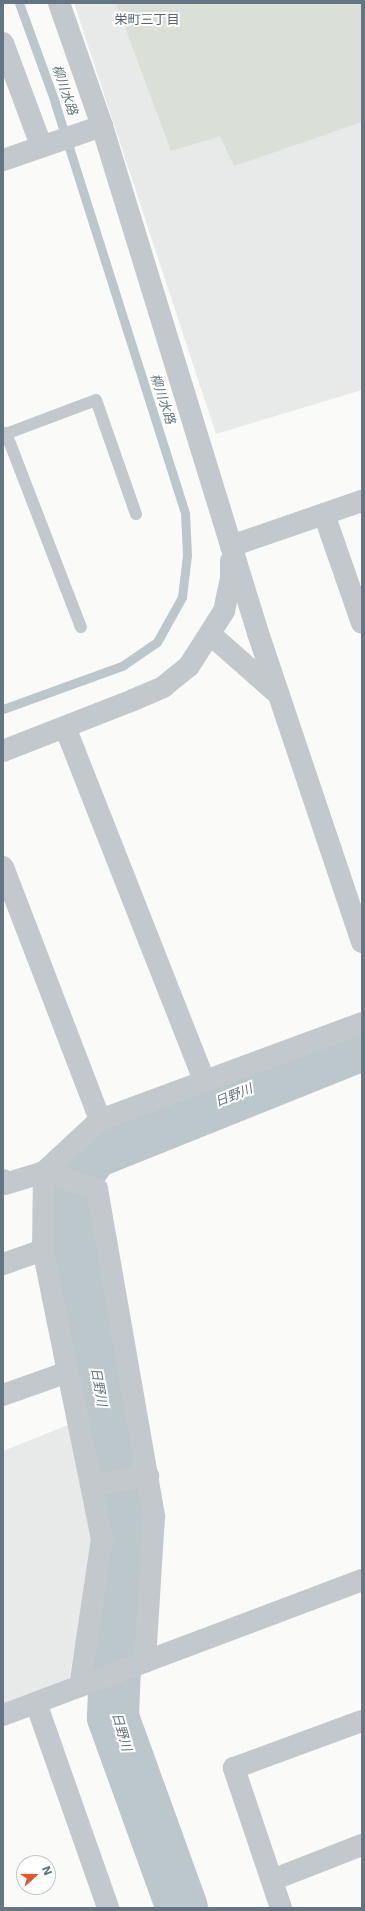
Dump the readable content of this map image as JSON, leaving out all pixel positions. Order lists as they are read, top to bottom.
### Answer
{
  "districts": ["栄町三丁目"],
  "water": ["柳川水路", "日野川"],
  "north": "right"
}
